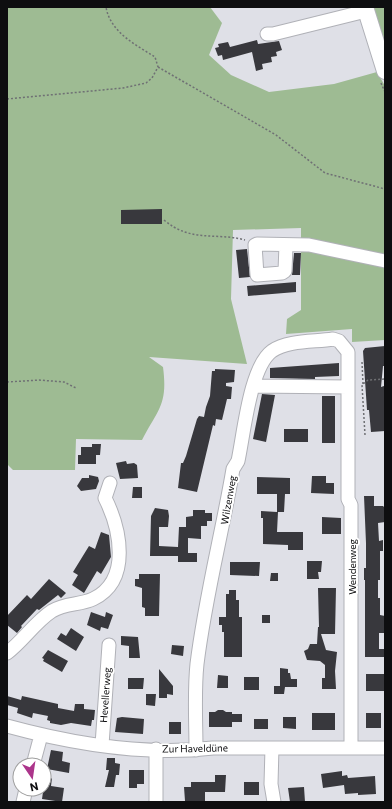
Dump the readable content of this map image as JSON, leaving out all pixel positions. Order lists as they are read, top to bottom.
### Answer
{
  "streets": {
    "street": [
      "Wilzenweg",
      "Wendenweg",
      "Hevellerweg",
      "Zur Haveldüne"
    ]
  },
  "crossings": [
    ["Wilzenweg", "Wendenweg"],
    ["Wilzenweg", "Zur Haveldüne"],
    ["Wendenweg", "Zur Haveldüne"],
    ["Hevellerweg", "Zur Haveldüne"]
  ],
  "north": "bottom"
}
